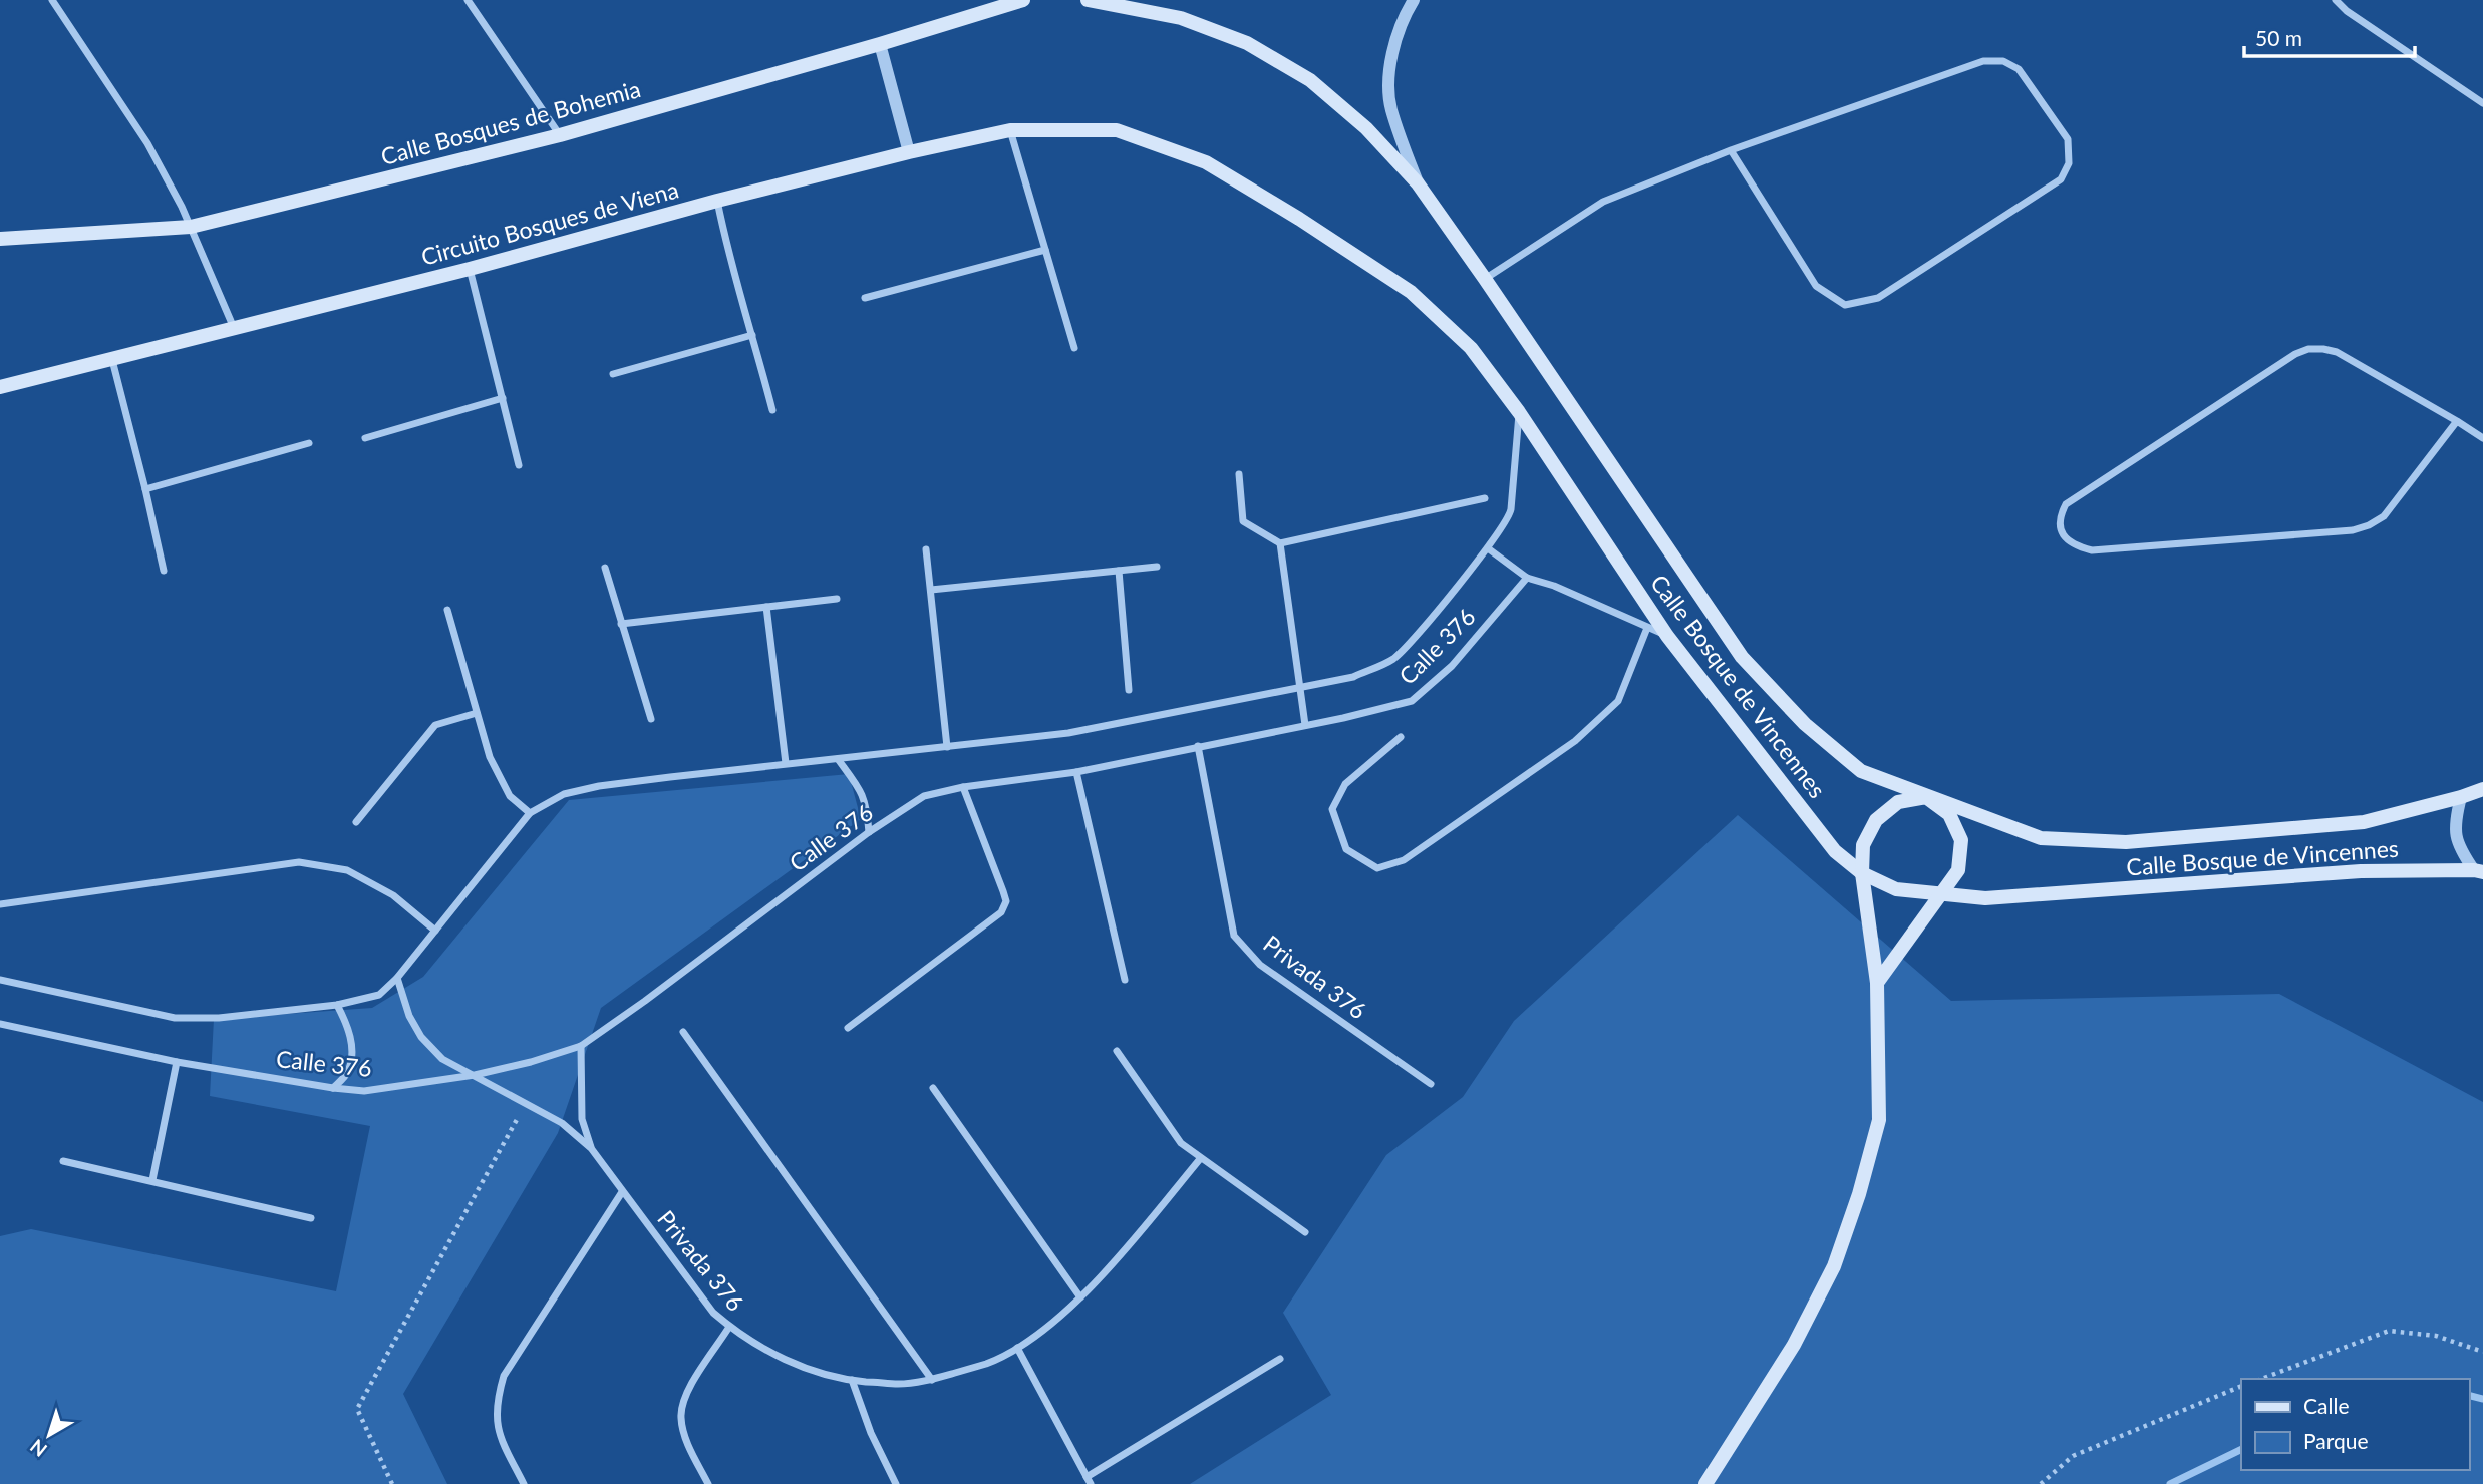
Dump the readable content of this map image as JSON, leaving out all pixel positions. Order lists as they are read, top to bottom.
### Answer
{
  "streets": {
    "main road": ["Calle Bosques de Bohemia", "Circuito Bosques de Viena", "Calle Bosque de Vincennes"],
    "street": ["Calle 376", "Privada 376"]
  },
  "crossings": [
    ["Circuito Bosques de Viena", "Calle Bosque de Vincennes"],
    ["Calle 376", "Calle Bosque de Vincennes"],
    ["Calle 376", "Privada 376"]
  ],
  "legend": ["Calle", "Parque"],
  "scale_bar": "50 m",
  "north": "bottom left"
}
